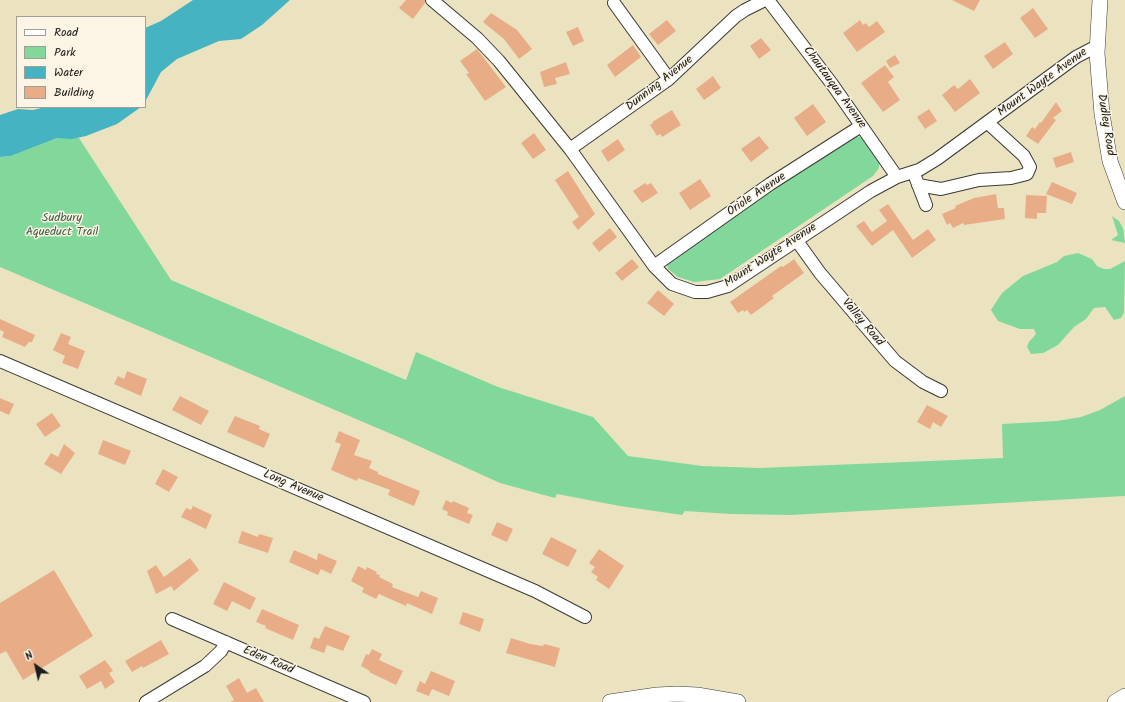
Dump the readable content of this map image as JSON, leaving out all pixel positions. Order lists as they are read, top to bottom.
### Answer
{
  "streets": {
    "street": [
      "Mount Wayte Avenue",
      "Dunning Avenue",
      "Chautauqua Avenue",
      "Dudley Road",
      "Oriole Avenue",
      "Valley Road",
      "Long Avenue",
      "Eden Road"
    ]
  },
  "crossings": [
    ["Mount Wayte Avenue", "Dunning Avenue"],
    ["Mount Wayte Avenue", "Chautauqua Avenue"],
    ["Mount Wayte Avenue", "Dudley Road"],
    ["Mount Wayte Avenue", "Oriole Avenue"],
    ["Mount Wayte Avenue", "Valley Road"],
    ["Chautauqua Avenue", "Oriole Avenue"]
  ],
  "parks": ["Sudbury Aqueduct Trail"],
  "legend": [
    "Road",
    "Park",
    "Water",
    "Building"
  ],
  "north": "top left"
}
